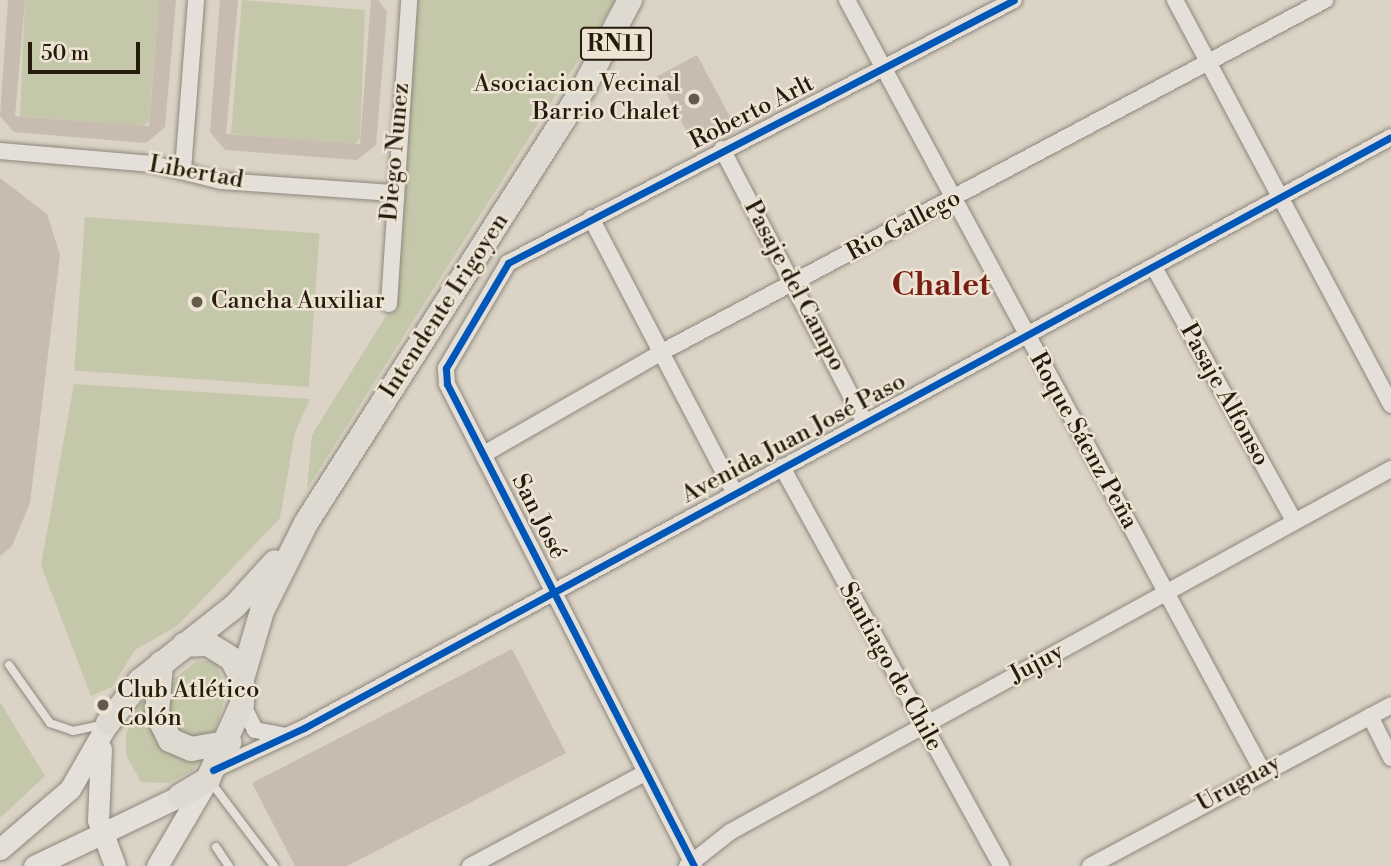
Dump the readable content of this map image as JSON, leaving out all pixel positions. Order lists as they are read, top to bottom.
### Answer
{
  "streets": {
    "main road": ["RN11", "Intendente Irigoyen"],
    "street": [
      "Roberto Arlt",
      "Diego Nunez",
      "Libertad",
      "Rio Gallego",
      "Pasaje del Campo",
      "Pasaje Alfonso",
      "Avenida Juan José Paso",
      "Roque Sáenz Peña",
      "San José",
      "Jujuy",
      "Santiago de Chile",
      "Uruguay"
    ]
  },
  "crossings": [
    ["Roberto Arlt", "Pasaje del Campo"],
    ["Roberto Arlt", "Roque Sáenz Peña"],
    ["Roberto Arlt", "San José"],
    ["Diego Nunez", "Libertad"],
    ["Rio Gallego", "Pasaje del Campo"],
    ["Rio Gallego", "Roque Sáenz Peña"],
    ["Rio Gallego", "San José"],
    ["Pasaje del Campo", "Avenida Juan José Paso"],
    ["Pasaje Alfonso", "Avenida Juan José Paso"],
    ["Pasaje Alfonso", "Jujuy"],
    ["Avenida Juan José Paso", "Roque Sáenz Peña"],
    ["Avenida Juan José Paso", "San José"],
    ["Avenida Juan José Paso", "Santiago de Chile"],
    ["Roque Sáenz Peña", "Jujuy"],
    ["Roque Sáenz Peña", "Uruguay"],
    ["San José", "Jujuy"],
    ["Jujuy", "Santiago de Chile"]
  ],
  "districts": ["Chalet"],
  "places": ["Asociacion Vecinal Barrio Chalet", "Cancha Auxiliar", "Club Atlético Colón"],
  "scale_bar": "50 m"
}
